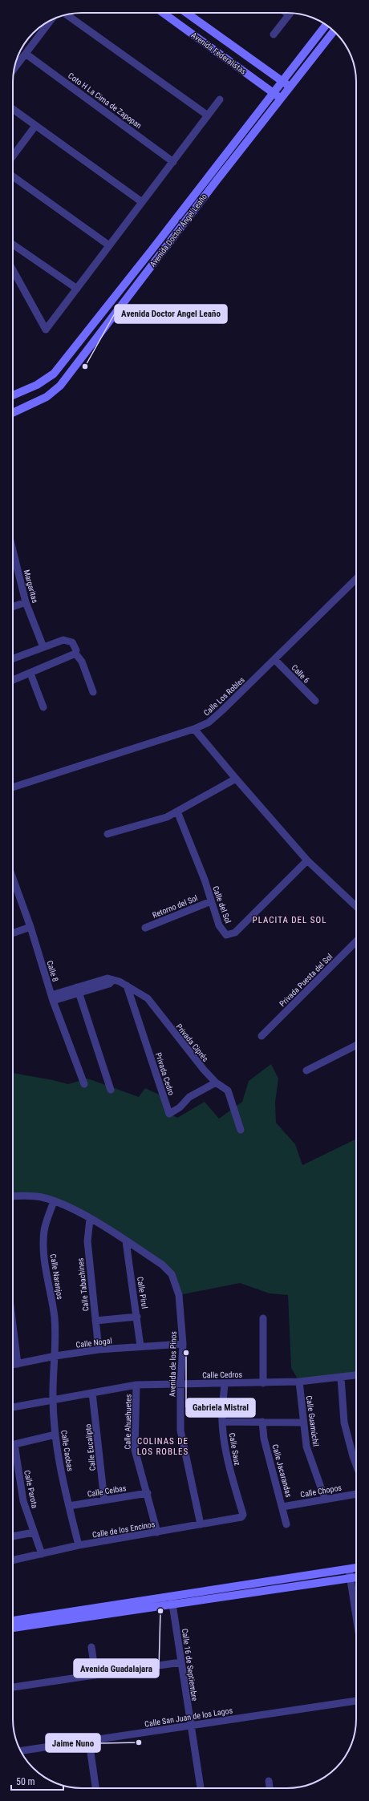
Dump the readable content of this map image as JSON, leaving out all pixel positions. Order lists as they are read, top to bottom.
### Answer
{
  "streets": {
    "street": [
      "Avenida Federalistas",
      "Coto H La Cima de Zapopan",
      "Avenida Doctor Ángel Leaño",
      "Margaritas",
      "Calle 6",
      "Calle Los Robles",
      "Calle del Sol",
      "Retorno del Sol",
      "Calle 8",
      "Privada Puesta del Sol",
      "Privada Ciprés",
      "Privada Cedro",
      "Calle Naranjos",
      "Calle Tabachines",
      "Calle Pirul",
      "Calle Nogal",
      "Avenida de los Pinos",
      "Calle Cedros",
      "Calle Guamúchil",
      "Calle Ahuehuetes",
      "Calle Eucalipto",
      "Calle Sauz",
      "Calle Caobas",
      "Calle Jacarandas",
      "Calle Parota",
      "Calle Ceibas",
      "Calle Chopos",
      "Calle de los Encinos",
      "Calle 16 de Septiembre",
      "Calle San Juan de los Lagos"
    ]
  },
  "crossings": [
    ["Avenida Federalistas", "Avenida Doctor Ángel Leaño"],
    ["Calle 6", "Calle Los Robles"],
    ["Calle del Sol", "Retorno del Sol"],
    ["Calle 8", "Privada Ciprés"],
    ["Privada Ciprés", "Privada Cedro"],
    ["Calle Naranjos", "Calle Nogal"],
    ["Calle Naranjos", "Avenida de los Pinos"],
    ["Calle Naranjos", "Calle Caobas"],
    ["Calle Tabachines", "Calle Nogal"],
    ["Calle Tabachines", "Avenida de los Pinos"],
    ["Calle Pirul", "Calle Nogal"],
    ["Calle Pirul", "Avenida de los Pinos"],
    ["Calle Nogal", "Avenida de los Pinos"],
    ["Calle Nogal", "Calle Caobas"],
    ["Avenida de los Pinos", "Calle Cedros"],
    ["Avenida de los Pinos", "Calle de los Encinos"],
    ["Calle Cedros", "Calle Guamúchil"],
    ["Calle Cedros", "Calle Ahuehuetes"],
    ["Calle Cedros", "Calle Eucalipto"],
    ["Calle Cedros", "Calle Sauz"],
    ["Calle Cedros", "Calle Caobas"],
    ["Calle Guamúchil", "Calle Chopos"],
    ["Calle Ahuehuetes", "Calle Ceibas"],
    ["Calle Ahuehuetes", "Calle de los Encinos"],
    ["Calle Eucalipto", "Calle Ceibas"],
    ["Calle Sauz", "Calle de los Encinos"],
    ["Calle Caobas", "Calle Ceibas"],
    ["Calle Caobas", "Calle de los Encinos"],
    ["Calle Jacarandas", "Calle Chopos"],
    ["Calle Parota", "Calle de los Encinos"],
    ["Calle 16 de Septiembre", "Calle San Juan de los Lagos"]
  ],
  "districts": ["PLACITA DEL SOL", "COLINAS DE LOS ROBLES"],
  "places": [
    "Avenida Doctor Angel Leaño",
    "Gabriela Mistral",
    "Avenida Guadalajara",
    "Jaime Nuno"
  ],
  "scale_bar": "50 m"
}
